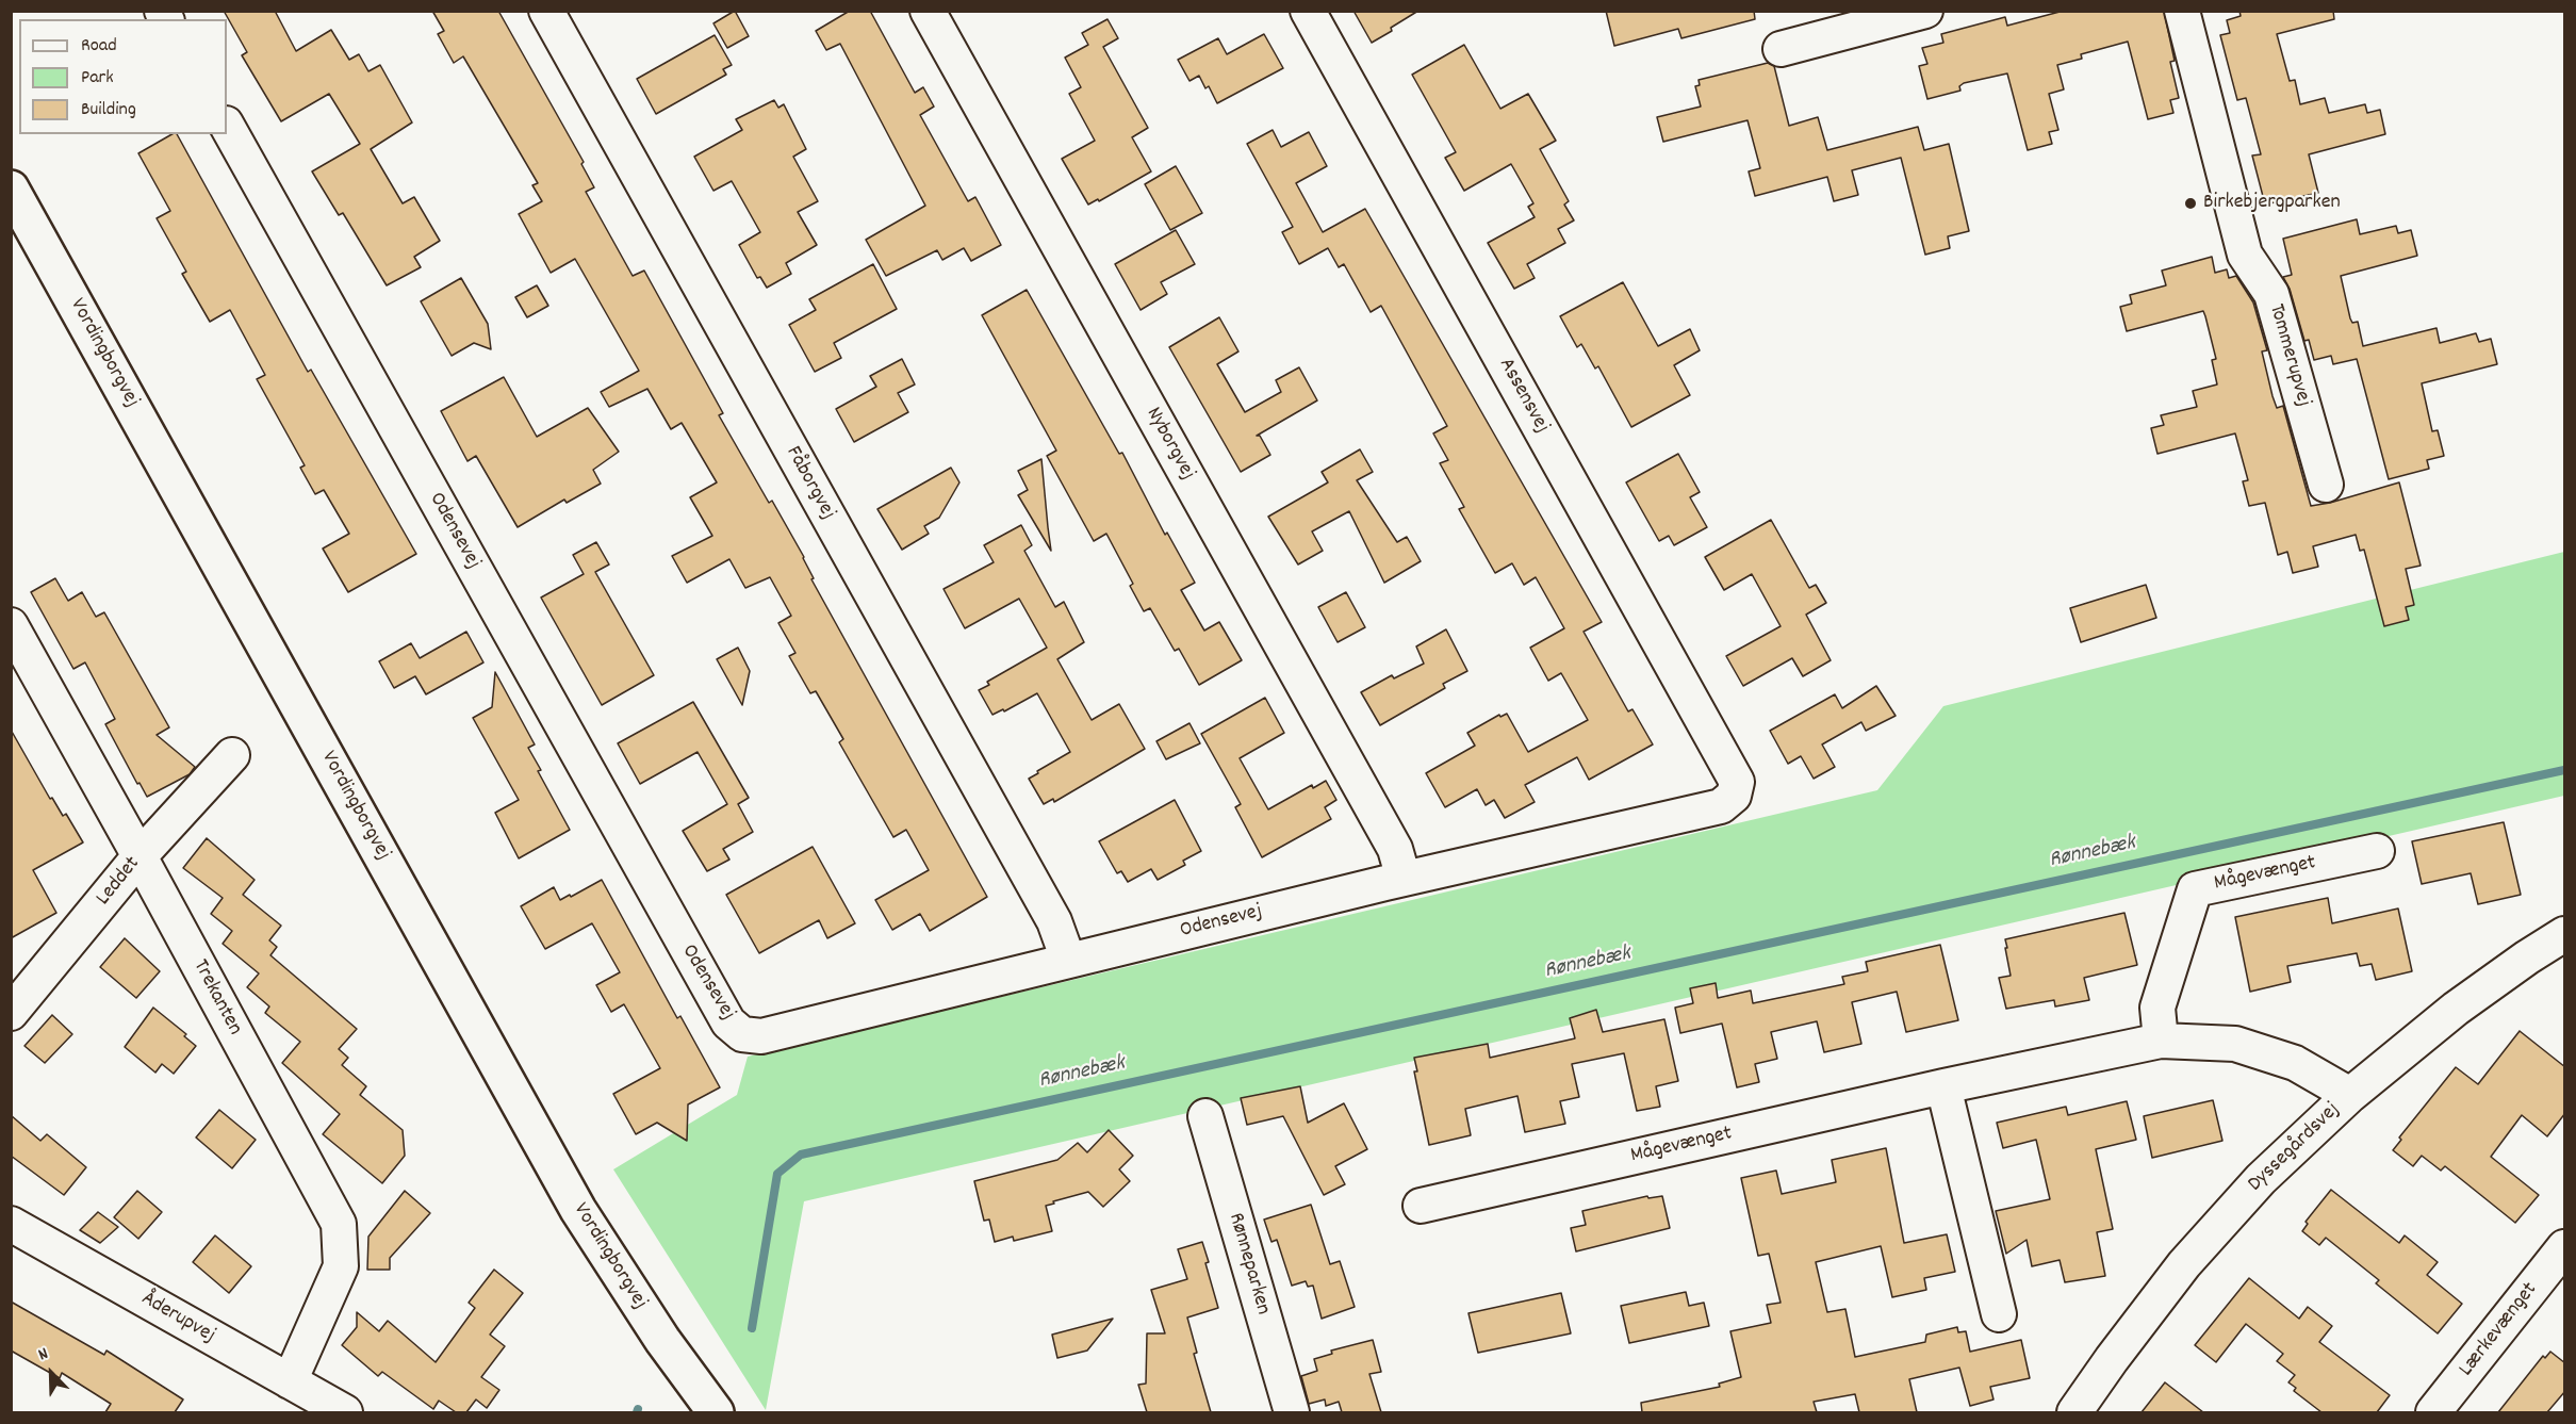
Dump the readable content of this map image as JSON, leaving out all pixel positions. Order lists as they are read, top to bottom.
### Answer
{
  "streets": {
    "main road": ["Vordingborgvej"],
    "street": [
      "Tommerupvej",
      "Assensvej",
      "Nyborgvej",
      "Fåborgvej",
      "Odensevej",
      "Mågevænget",
      "Leddet",
      "Trekanten",
      "Dyssegårdsvej",
      "Rønneparken",
      "Åderupvej",
      "Lærkevænget"
    ]
  },
  "crossings": [
    ["Assensvej", "Odensevej"],
    ["Nyborgvej", "Odensevej"],
    ["Fåborgvej", "Odensevej"],
    ["Mågevænget", "Dyssegårdsvej"],
    ["Leddet", "Trekanten"],
    ["Trekanten", "Åderupvej"]
  ],
  "water": ["Rønnebæk"],
  "places": ["Birkebjergparken"],
  "legend": ["Road", "Park", "Building"],
  "north": "top left"
}
